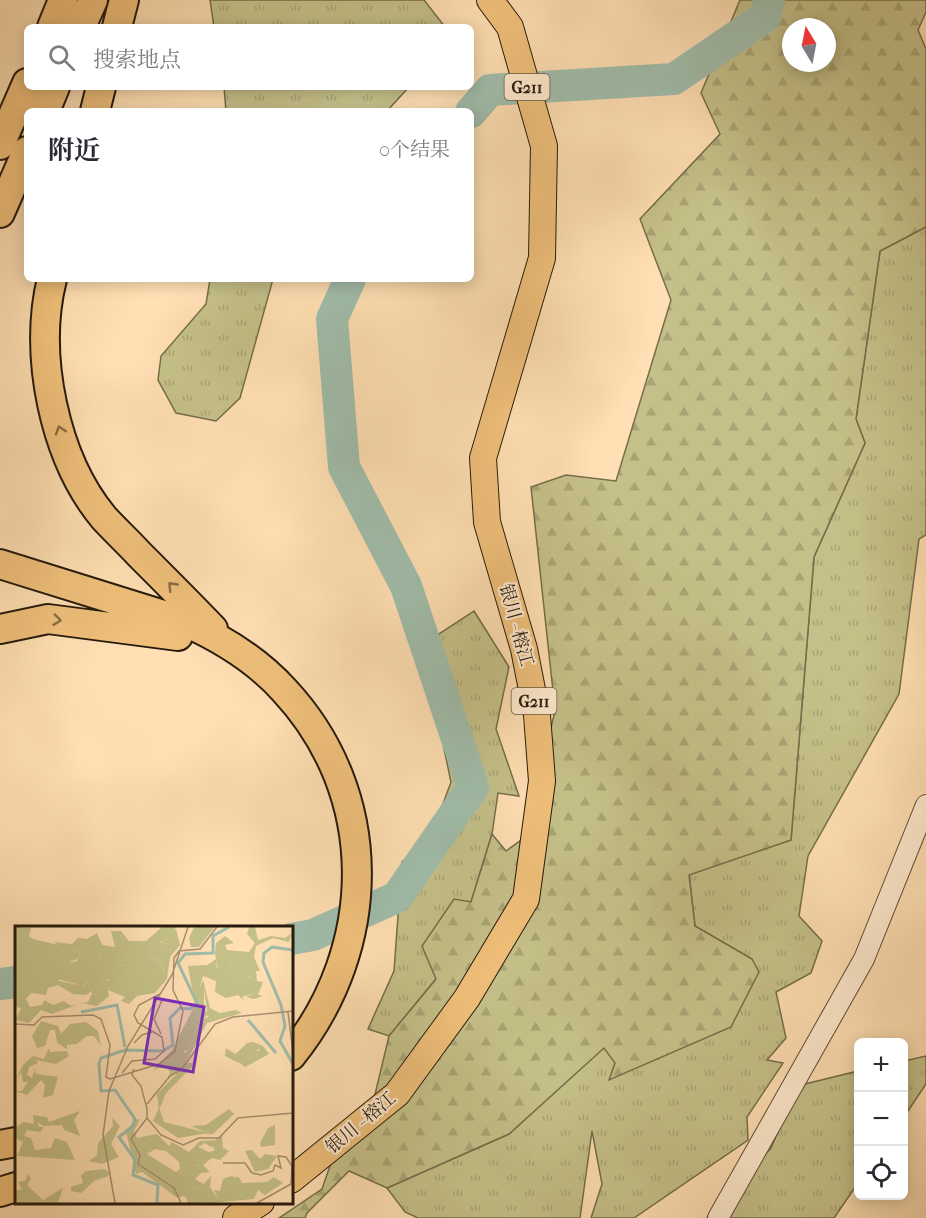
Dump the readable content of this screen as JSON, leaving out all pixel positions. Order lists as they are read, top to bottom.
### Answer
{
  "streets": {
    "highway": ["G211", "银川 - 榕江"]
  },
  "north": "top",
  "page": {
    "search": "搜索地点",
    "heading": ["附近", "0个结果"],
    "map_buttons": ["+", "−"]
  }
}
